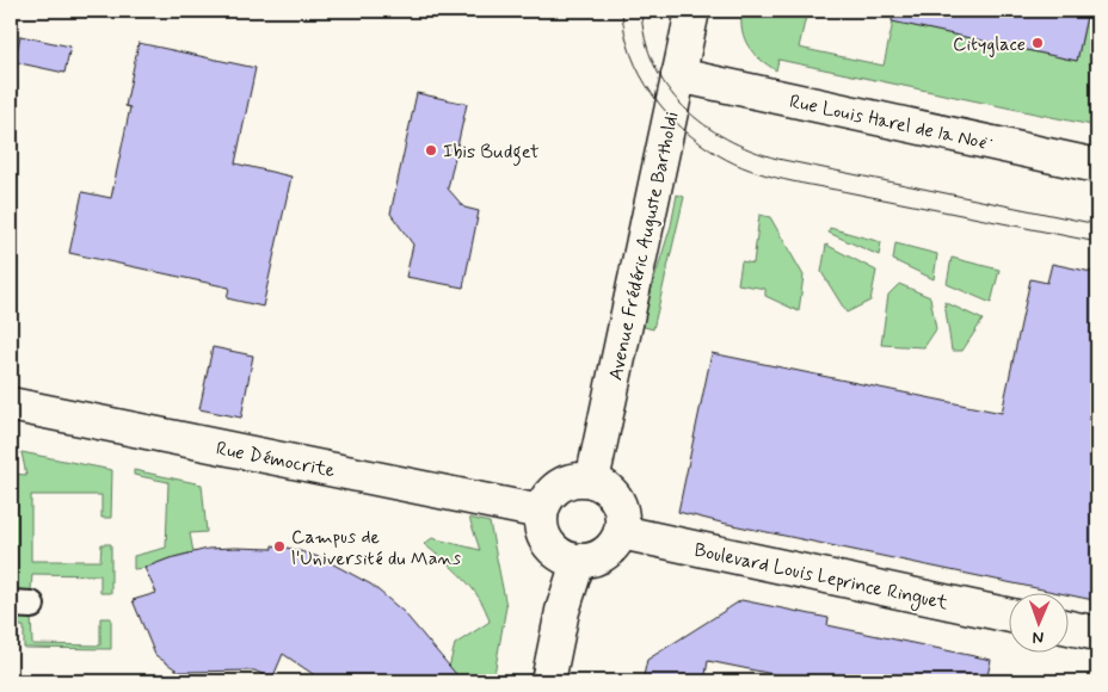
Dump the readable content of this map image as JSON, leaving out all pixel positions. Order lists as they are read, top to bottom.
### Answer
{
  "streets": {
    "street": [
      "Rue Louis Harel de la Noë",
      "Avenue Frédéric Auguste Bartholdi",
      "Rue Démocrite",
      "Boulevard Louis Leprince Ringuet"
    ]
  },
  "crossings": [
    ["Rue Louis Harel de la Noë", "Avenue Frédéric Auguste Bartholdi"],
    ["Avenue Frédéric Auguste Bartholdi", "Rue Démocrite"],
    ["Avenue Frédéric Auguste Bartholdi", "Boulevard Louis Leprince Ringuet"],
    ["Rue Démocrite", "Boulevard Louis Leprince Ringuet"]
  ],
  "places": ["Cityglace", "Ibis Budget", "Campus de l'Université du Mans"],
  "north": "bottom"
}
